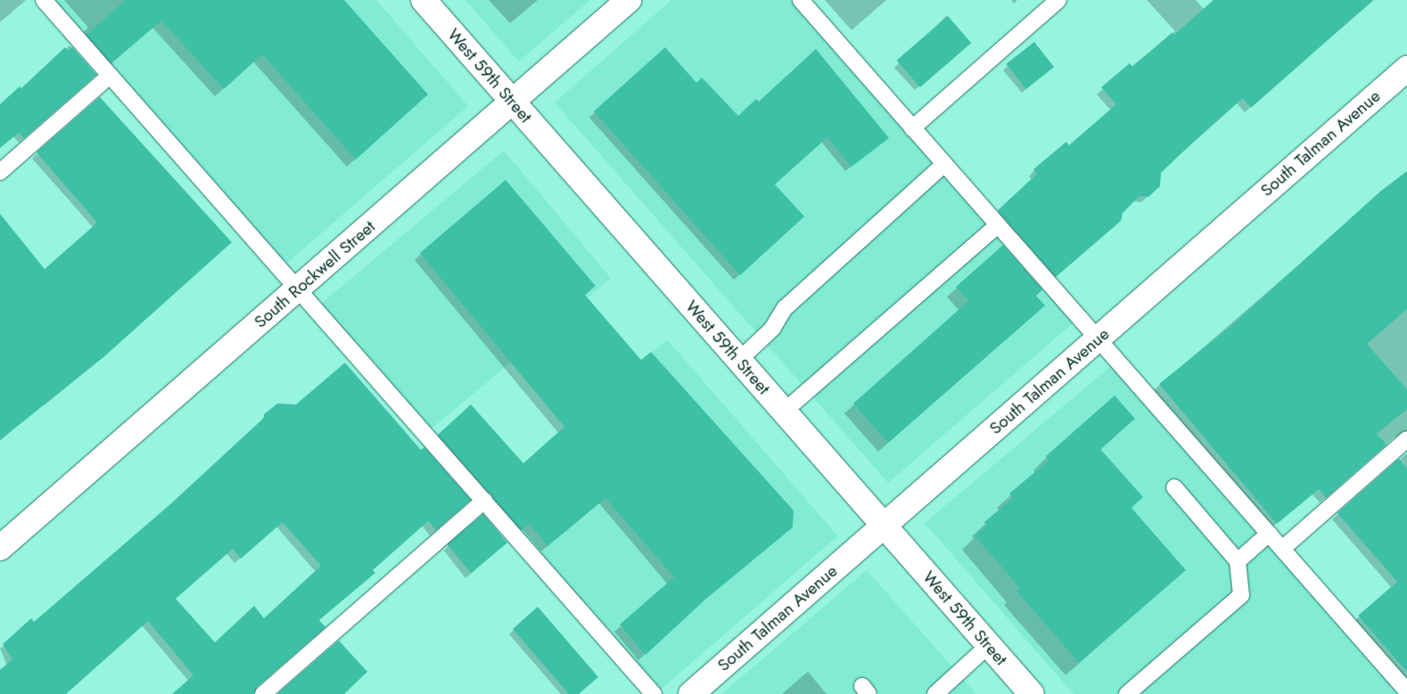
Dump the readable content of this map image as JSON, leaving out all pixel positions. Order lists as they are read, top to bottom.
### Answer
{
  "streets": {
    "street": ["West 59th Street", "South Talman Avenue", "South Rockwell Street"]
  },
  "crossings": [
    ["West 59th Street", "South Talman Avenue"],
    ["West 59th Street", "South Rockwell Street"]
  ]
}
